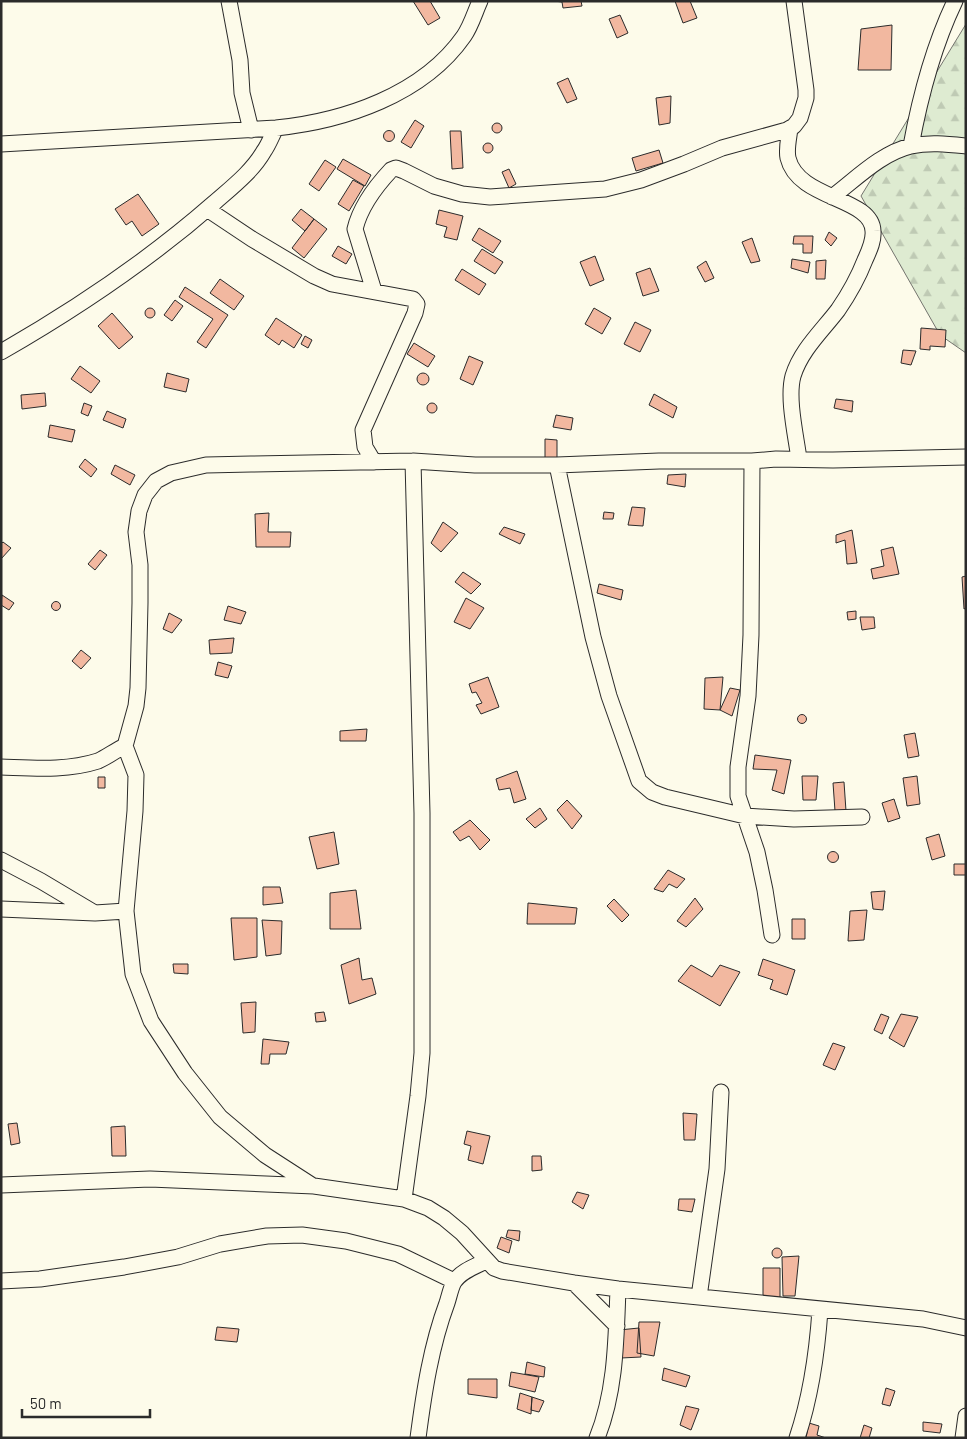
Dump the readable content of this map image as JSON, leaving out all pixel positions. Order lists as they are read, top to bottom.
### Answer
{
  "scale_bar": "50 m"
}
